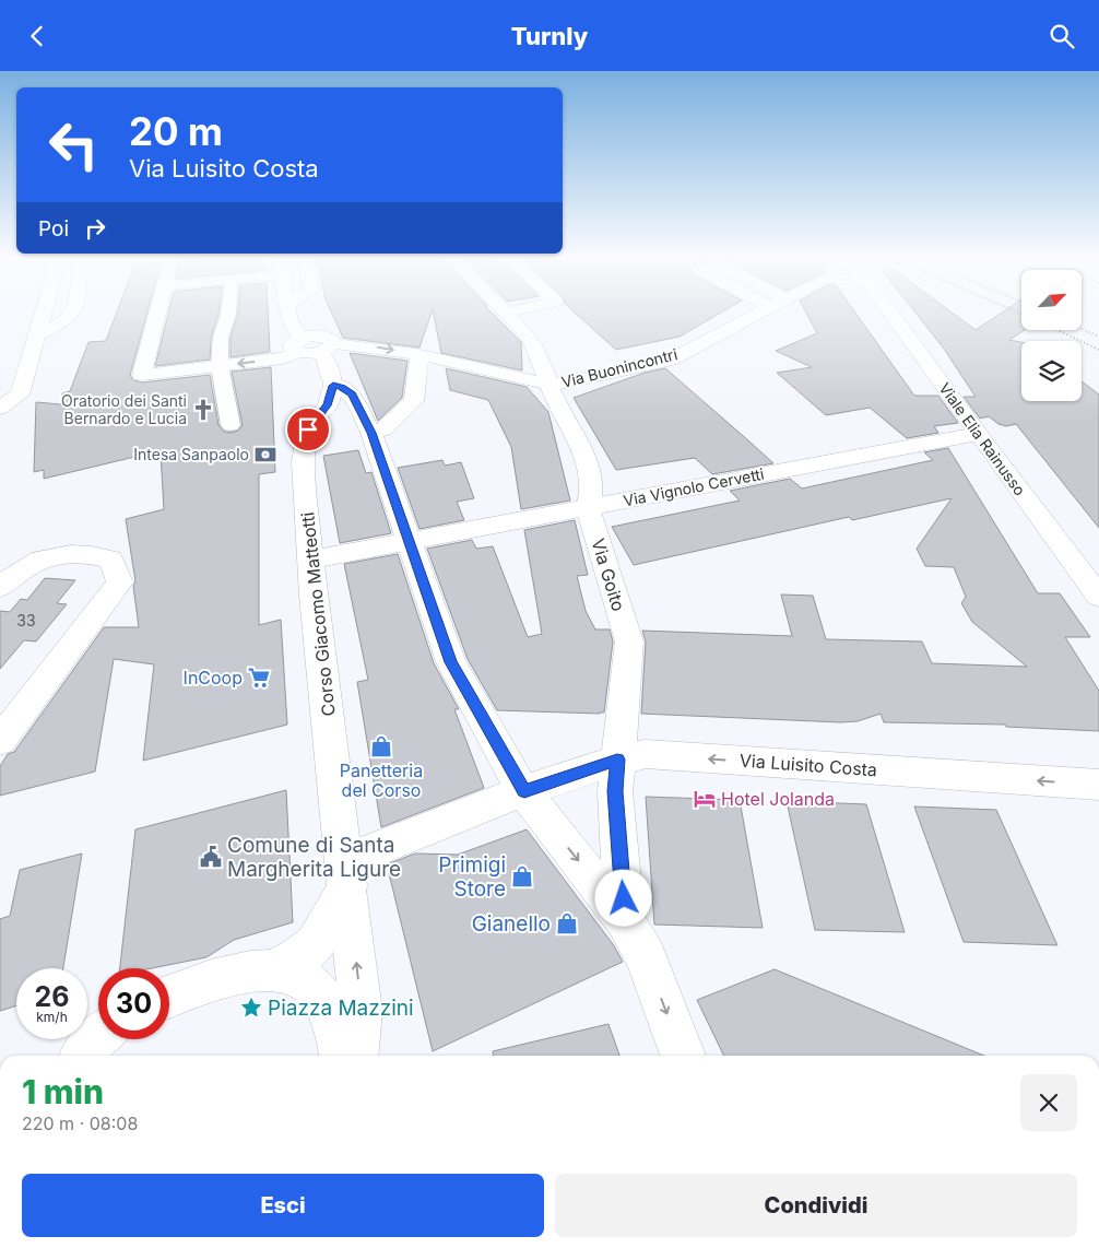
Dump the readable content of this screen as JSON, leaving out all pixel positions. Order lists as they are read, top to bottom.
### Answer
{
  "streets": {
    "street": [
      "Via Buonincontri",
      "Viale Elia Rainusso",
      "Via Vignolo Cervetti",
      "Via Goito",
      "Corso Giacomo Matteotti",
      "Via Luisito Costa"
    ]
  },
  "crossings": [
    ["Via Buonincontri", "Via Goito"],
    ["Viale Elia Rainusso", "Via Vignolo Cervetti"],
    ["Via Vignolo Cervetti", "Via Goito"],
    ["Via Vignolo Cervetti", "Corso Giacomo Matteotti"],
    ["Via Goito", "Via Luisito Costa"],
    ["Corso Giacomo Matteotti", "Via Luisito Costa"]
  ],
  "one_way": ["Via Luisito Costa"],
  "places": {
    "church": ["Oratorio dei Santi Bernardo e Lucia"],
    "bank": ["Intesa Sanpaolo"],
    "supermarket": ["InCoop"],
    "shop": ["Panetteria del Corso", "Primigi Store", "Gianello"],
    "hotel": ["Hotel Jolanda"],
    "public building": ["Comune di Santa Margherita Ligure"],
    "place": ["Piazza Mazzini"]
  },
  "house_numbers": ["33"],
  "north": "top right",
  "page": {
    "header": "Turnly",
    "turn": ["20 m", "Via Luisito Costa"],
    "then": "Poi",
    "speed": "26 km/h",
    "limit": "30",
    "heading": ["1 min", "220 m · 08:08"],
    "buttons": ["Esci", "Condividi"]
  }
}
